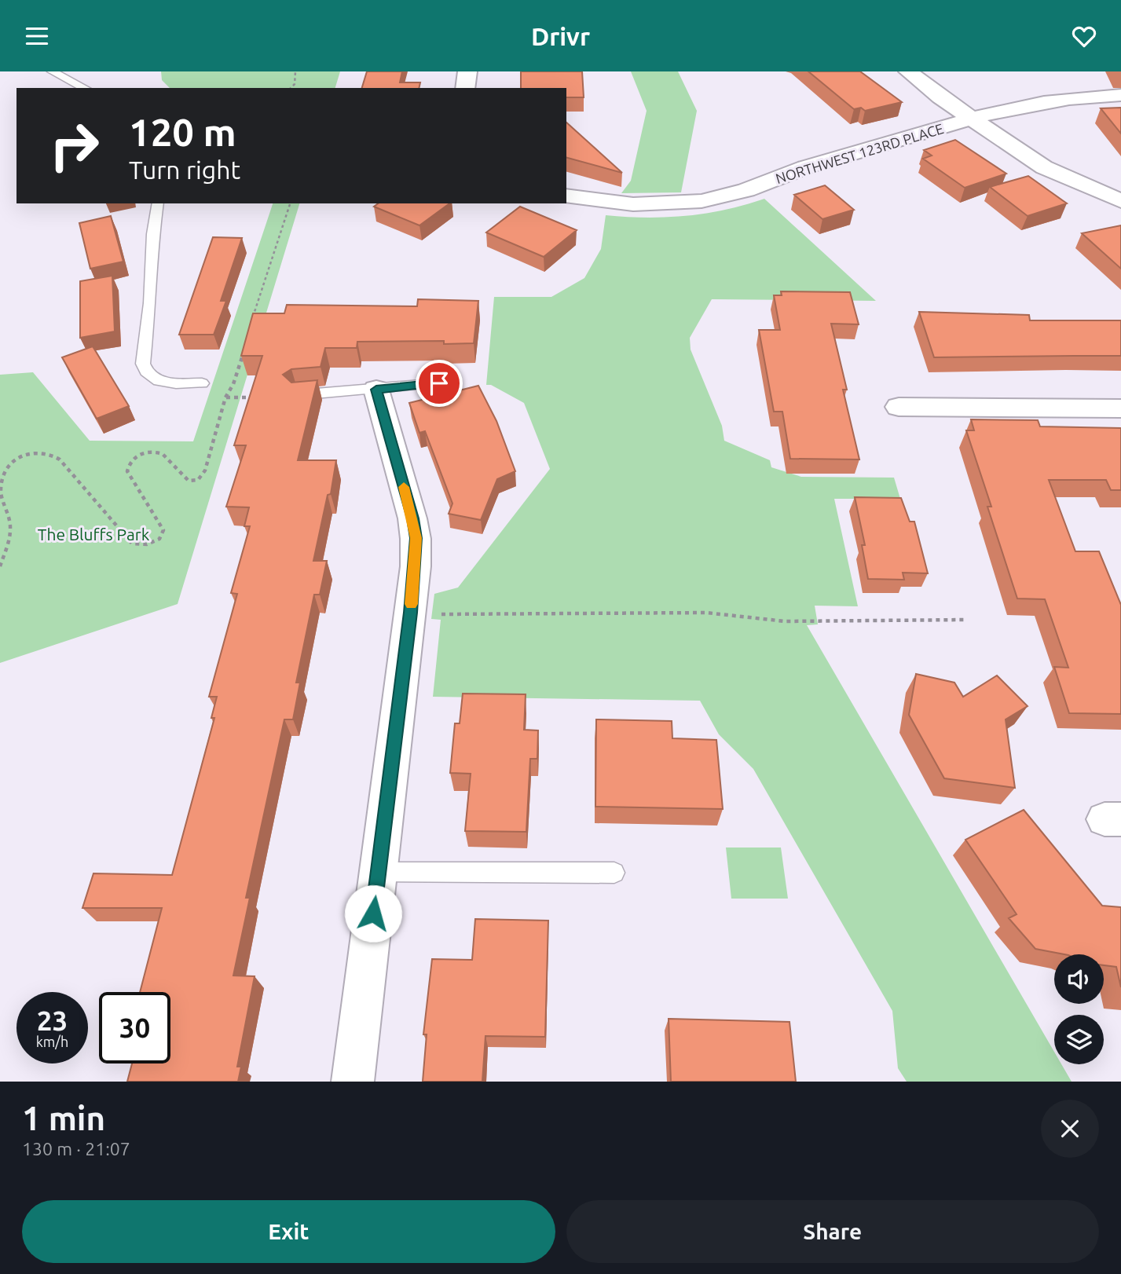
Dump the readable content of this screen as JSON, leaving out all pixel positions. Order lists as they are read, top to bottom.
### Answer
{
  "streets": {
    "street": ["NORTHWEST 123RD PLACE"]
  },
  "parks": ["The Bluffs Park"],
  "page": {
    "header": "Drivr",
    "turn": ["120 m", "Turn right"],
    "speed": "23 km/h",
    "limit": "30",
    "heading": ["1 min", "130 m · 21:07"],
    "buttons": ["Exit", "Share"]
  }
}
